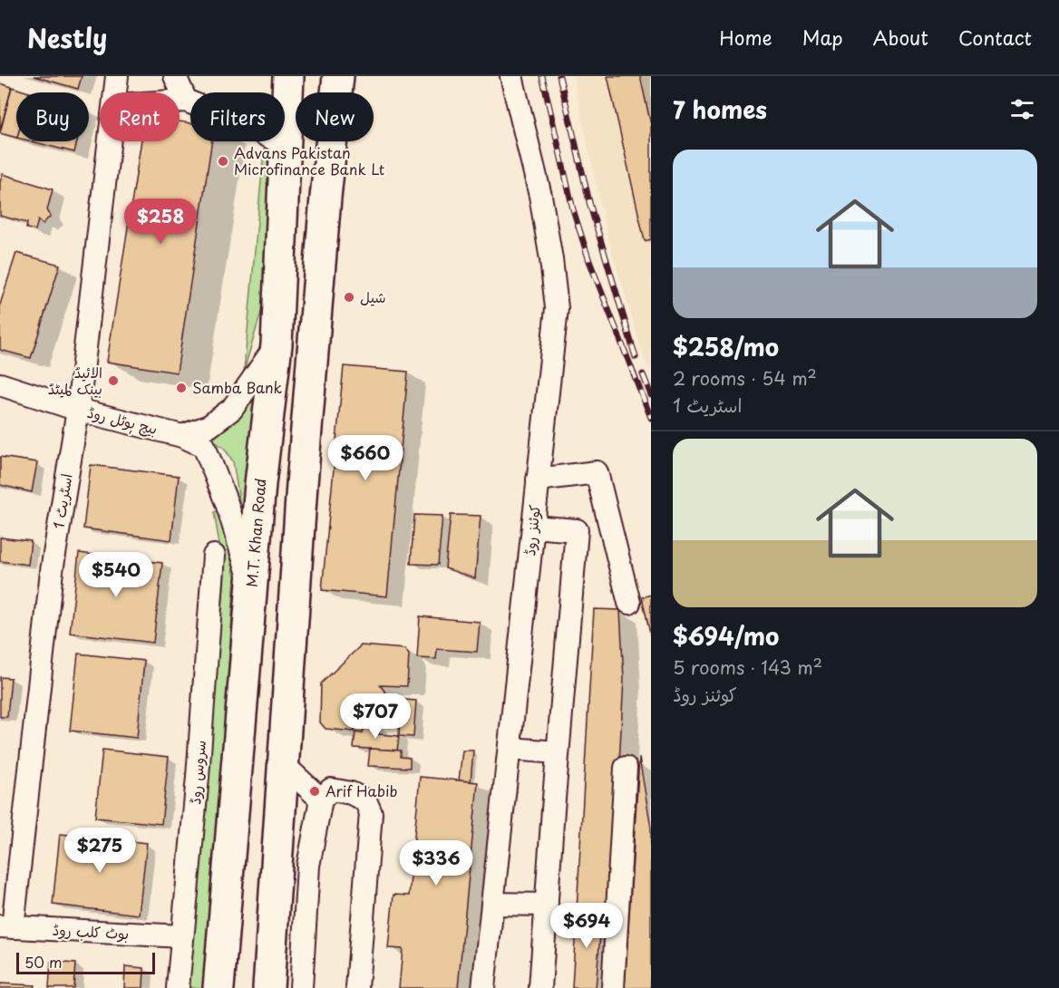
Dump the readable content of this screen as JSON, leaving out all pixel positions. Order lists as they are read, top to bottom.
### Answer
{
  "streets": {
    "highway": ["M.T. Khan Road"],
    "street": [
      "بیچ ہوٹل روڈ",
      "اسٹریٹ 1",
      "کوئنز روڈ",
      "سروس روڈ",
      "بوٹ کلب روڈ"
    ]
  },
  "crossings": [
    ["بیچ ہوٹل روڈ", "اسٹریٹ 1"],
    ["بیچ ہوٹل روڈ", "M.T. Khan Road"],
    ["اسٹریٹ 1", "بوٹ کلب روڈ"],
    ["سروس روڈ", "بوٹ کلب روڈ"]
  ],
  "places": [
    "Advans Pakistan Microfinance Bank Lt",
    "شیل",
    "الائیڈ بینک لمیٹڈ",
    "Samba Bank",
    "Arif Habib"
  ],
  "scale_bar": "50 m",
  "page": {
    "header": "Nestly",
    "nav": [
      "Home",
      "Map",
      "About",
      "Contact"
    ],
    "heading": "7 homes",
    "chip": [
      "Buy",
      "Rent",
      "Filters",
      "New"
    ],
    "list": [
      {
        "name": "$258/mo",
        "note": "2 rooms · 54 m² · اسٹریٹ 1"
      },
      {
        "name": "$694/mo",
        "note": "5 rooms · 143 m² · کوئنز روڈ"
      }
    ],
    "price": [
      "$258",
      "$660",
      "$540",
      "$707",
      "$275",
      "$336",
      "$694"
    ],
    "scale": "50 m"
  }
}
